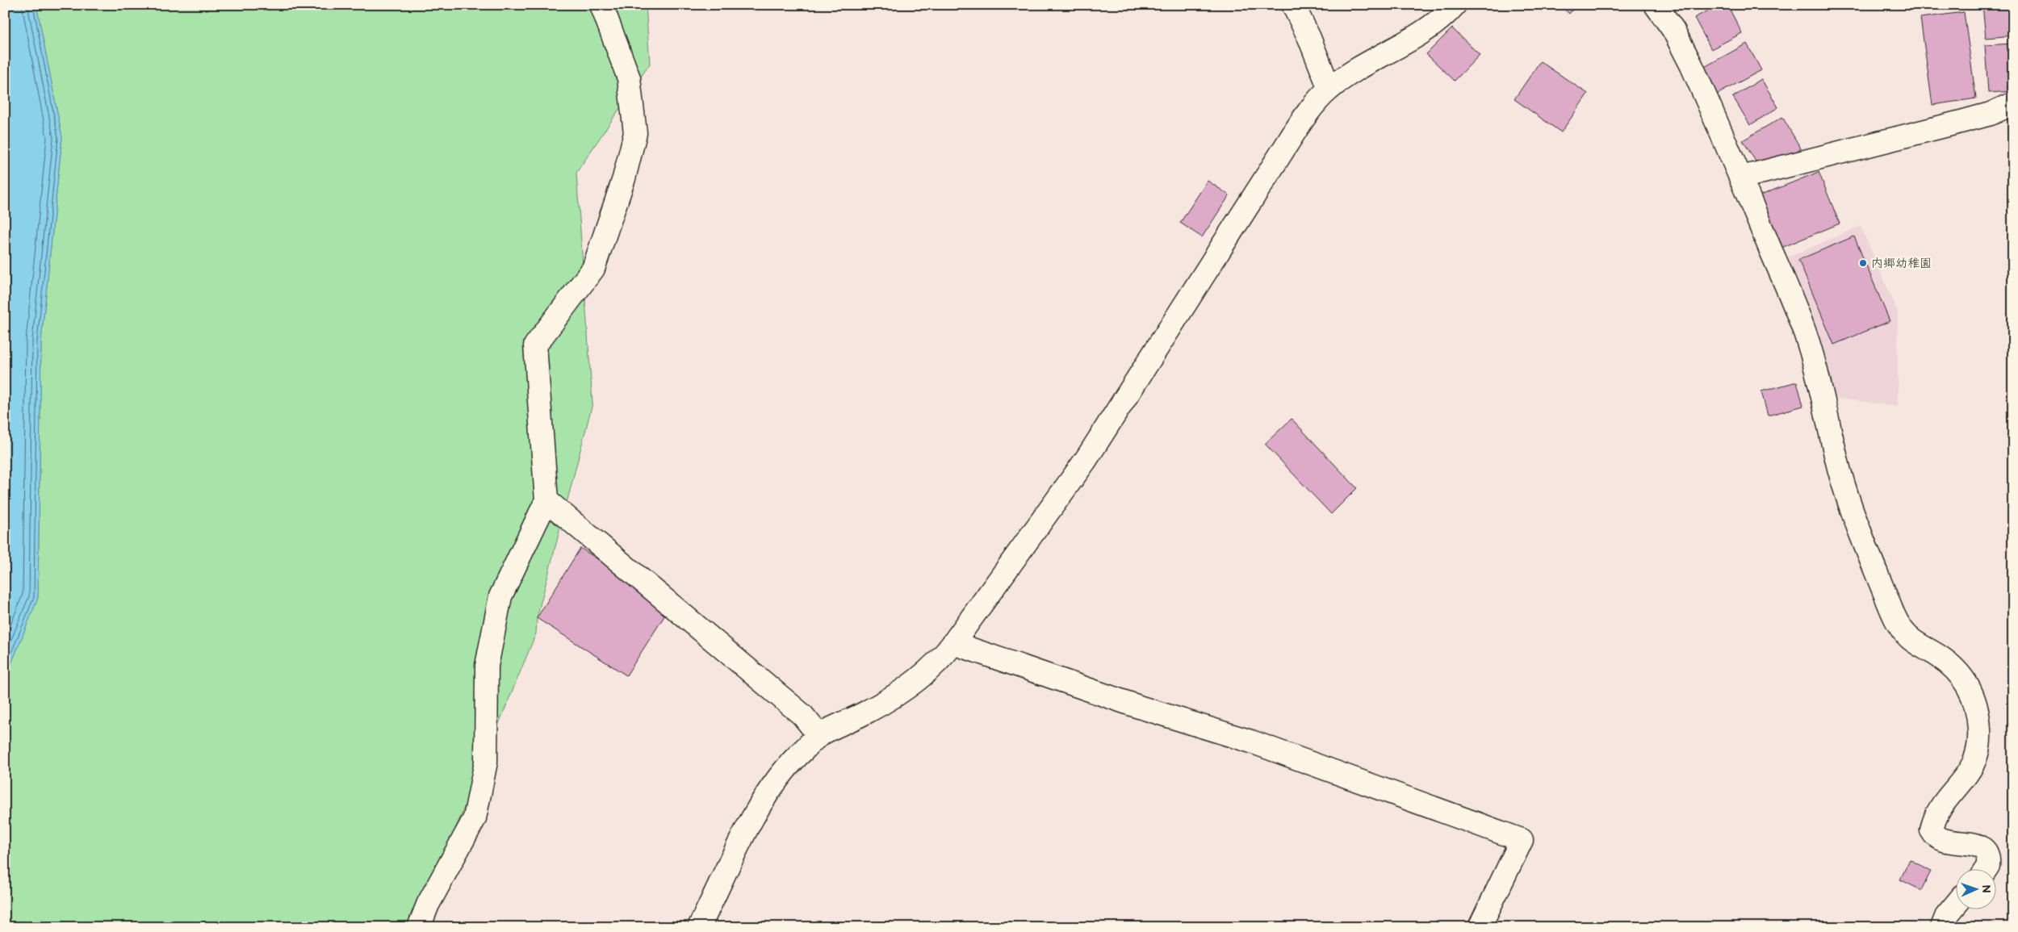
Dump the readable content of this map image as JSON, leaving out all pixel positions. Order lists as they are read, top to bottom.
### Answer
{
  "places": ["内郷幼稚園"],
  "north": "right"
}
